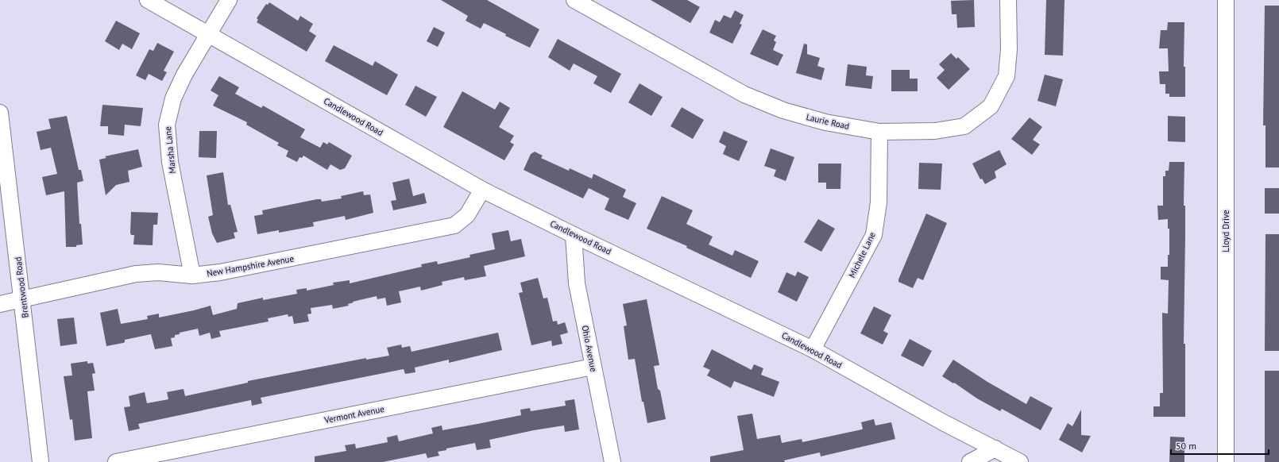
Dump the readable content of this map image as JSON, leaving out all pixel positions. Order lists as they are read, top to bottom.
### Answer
{
  "streets": {
    "street": [
      "Candlewood Road",
      "Laurie Road",
      "Marsha Lane",
      "Lloyd Drive",
      "Michele Lane",
      "New Hampshire Avenue",
      "Brentwood Road",
      "Ohio Avenue",
      "Vermont Avenue"
    ]
  },
  "crossings": [
    ["Candlewood Road", "Marsha Lane"],
    ["Candlewood Road", "Michele Lane"],
    ["Candlewood Road", "New Hampshire Avenue"],
    ["Candlewood Road", "Ohio Avenue"],
    ["Laurie Road", "Michele Lane"],
    ["Marsha Lane", "New Hampshire Avenue"],
    ["New Hampshire Avenue", "Brentwood Road"],
    ["Ohio Avenue", "Vermont Avenue"]
  ],
  "scale_bar": "50 m"
}
